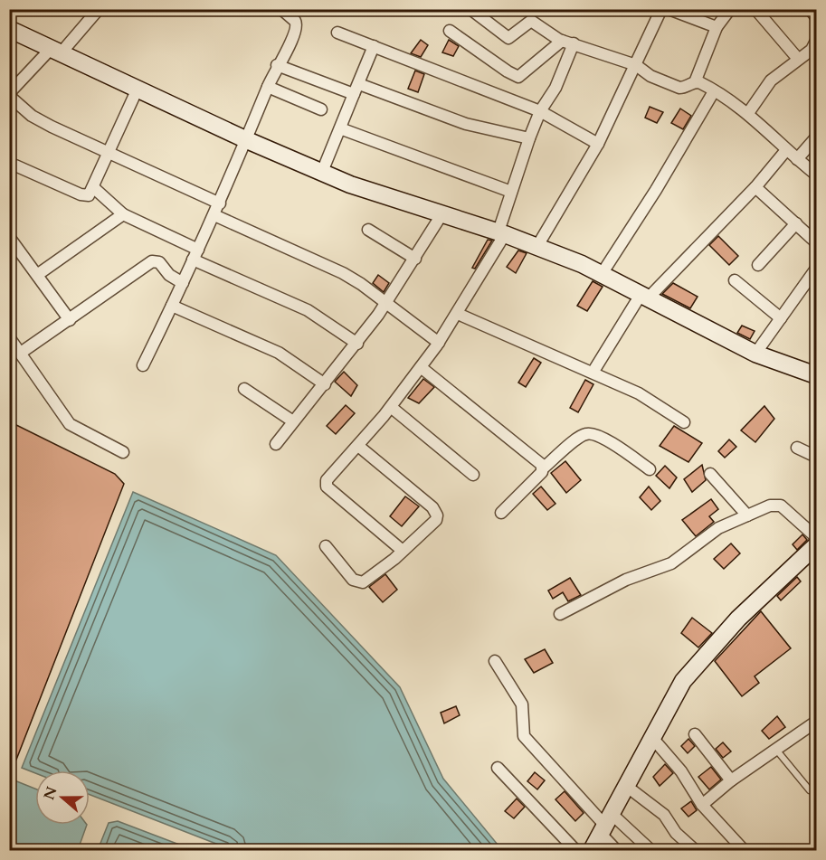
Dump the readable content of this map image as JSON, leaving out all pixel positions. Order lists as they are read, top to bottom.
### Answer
{
  "north": "left"
}
